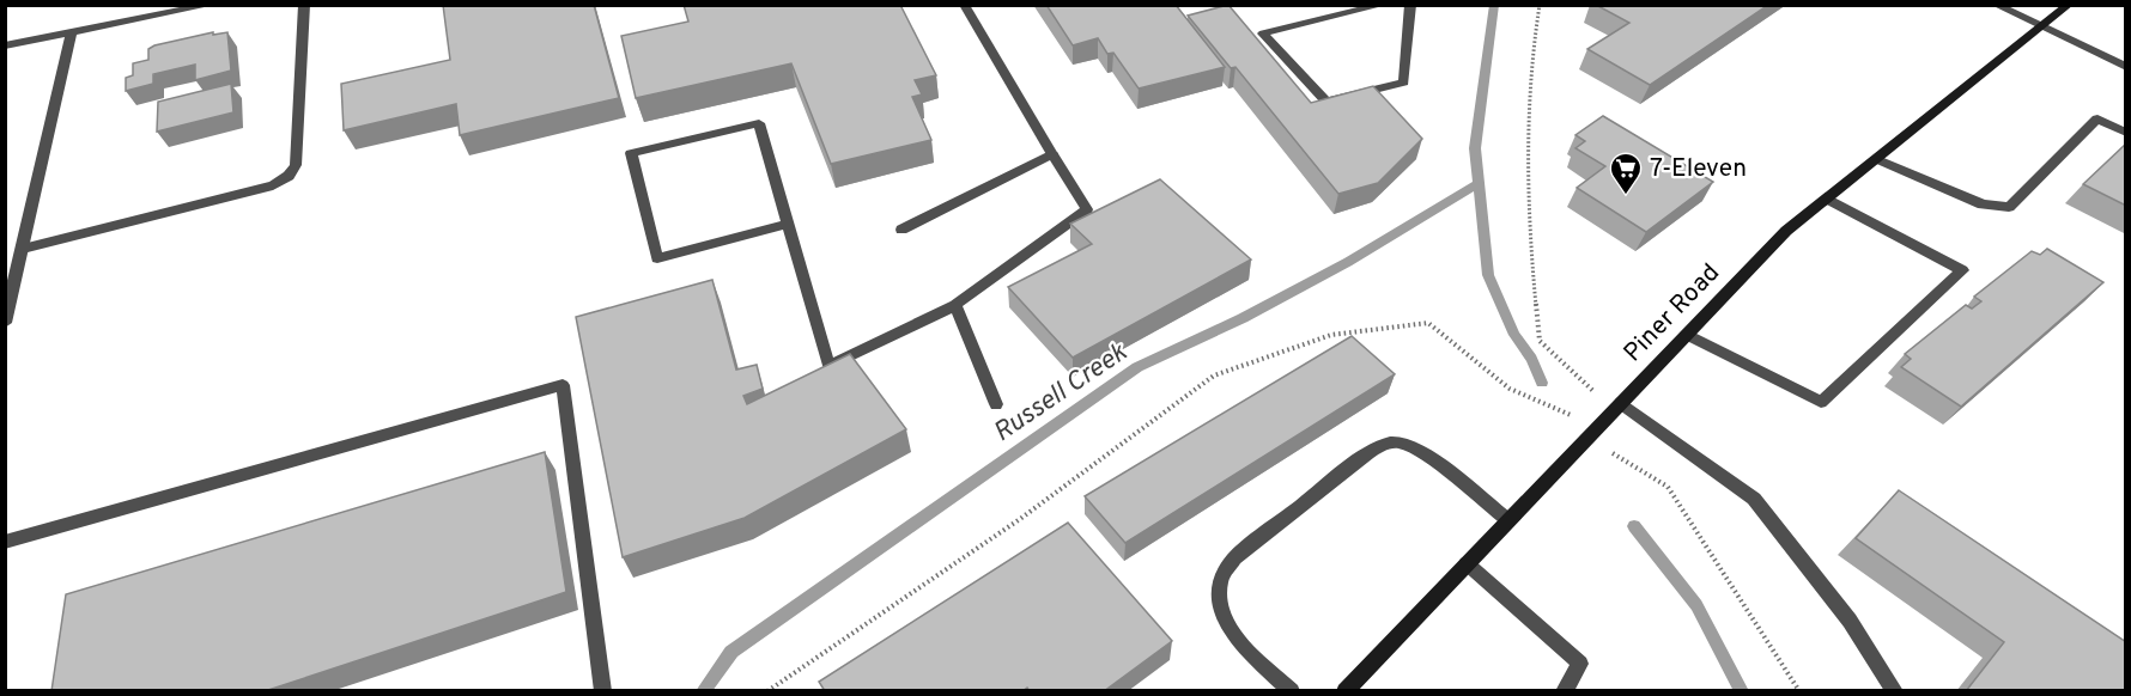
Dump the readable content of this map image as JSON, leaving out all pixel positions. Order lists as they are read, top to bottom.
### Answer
{
  "streets": {
    "main road": ["Piner Road"]
  },
  "water": ["Russell Creek"],
  "places": {
    "supermarket": ["7-Eleven"]
  }
}
